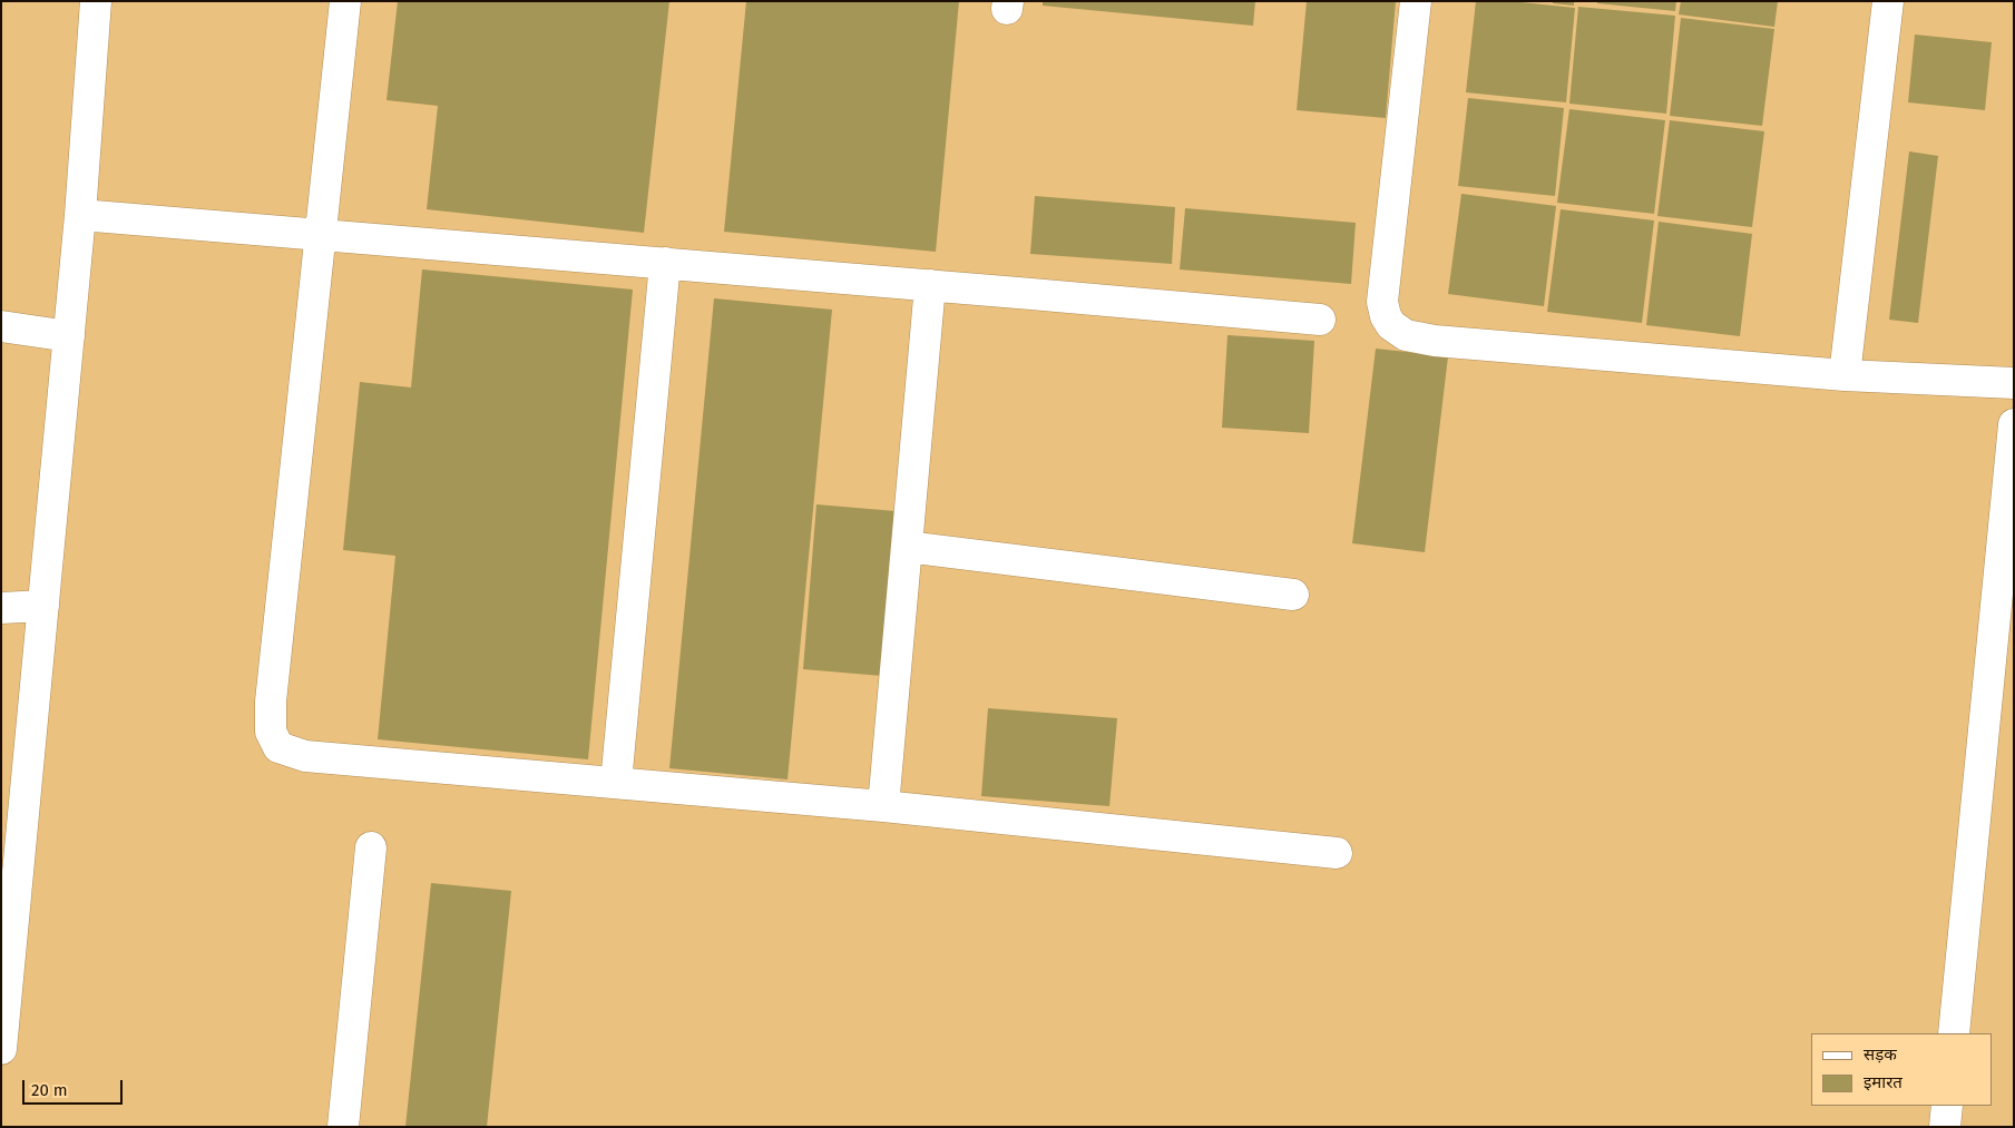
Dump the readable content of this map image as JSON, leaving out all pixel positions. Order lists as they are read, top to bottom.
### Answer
{
  "legend": ["सड़क", "इमारत"],
  "scale_bar": "20 m"
}
